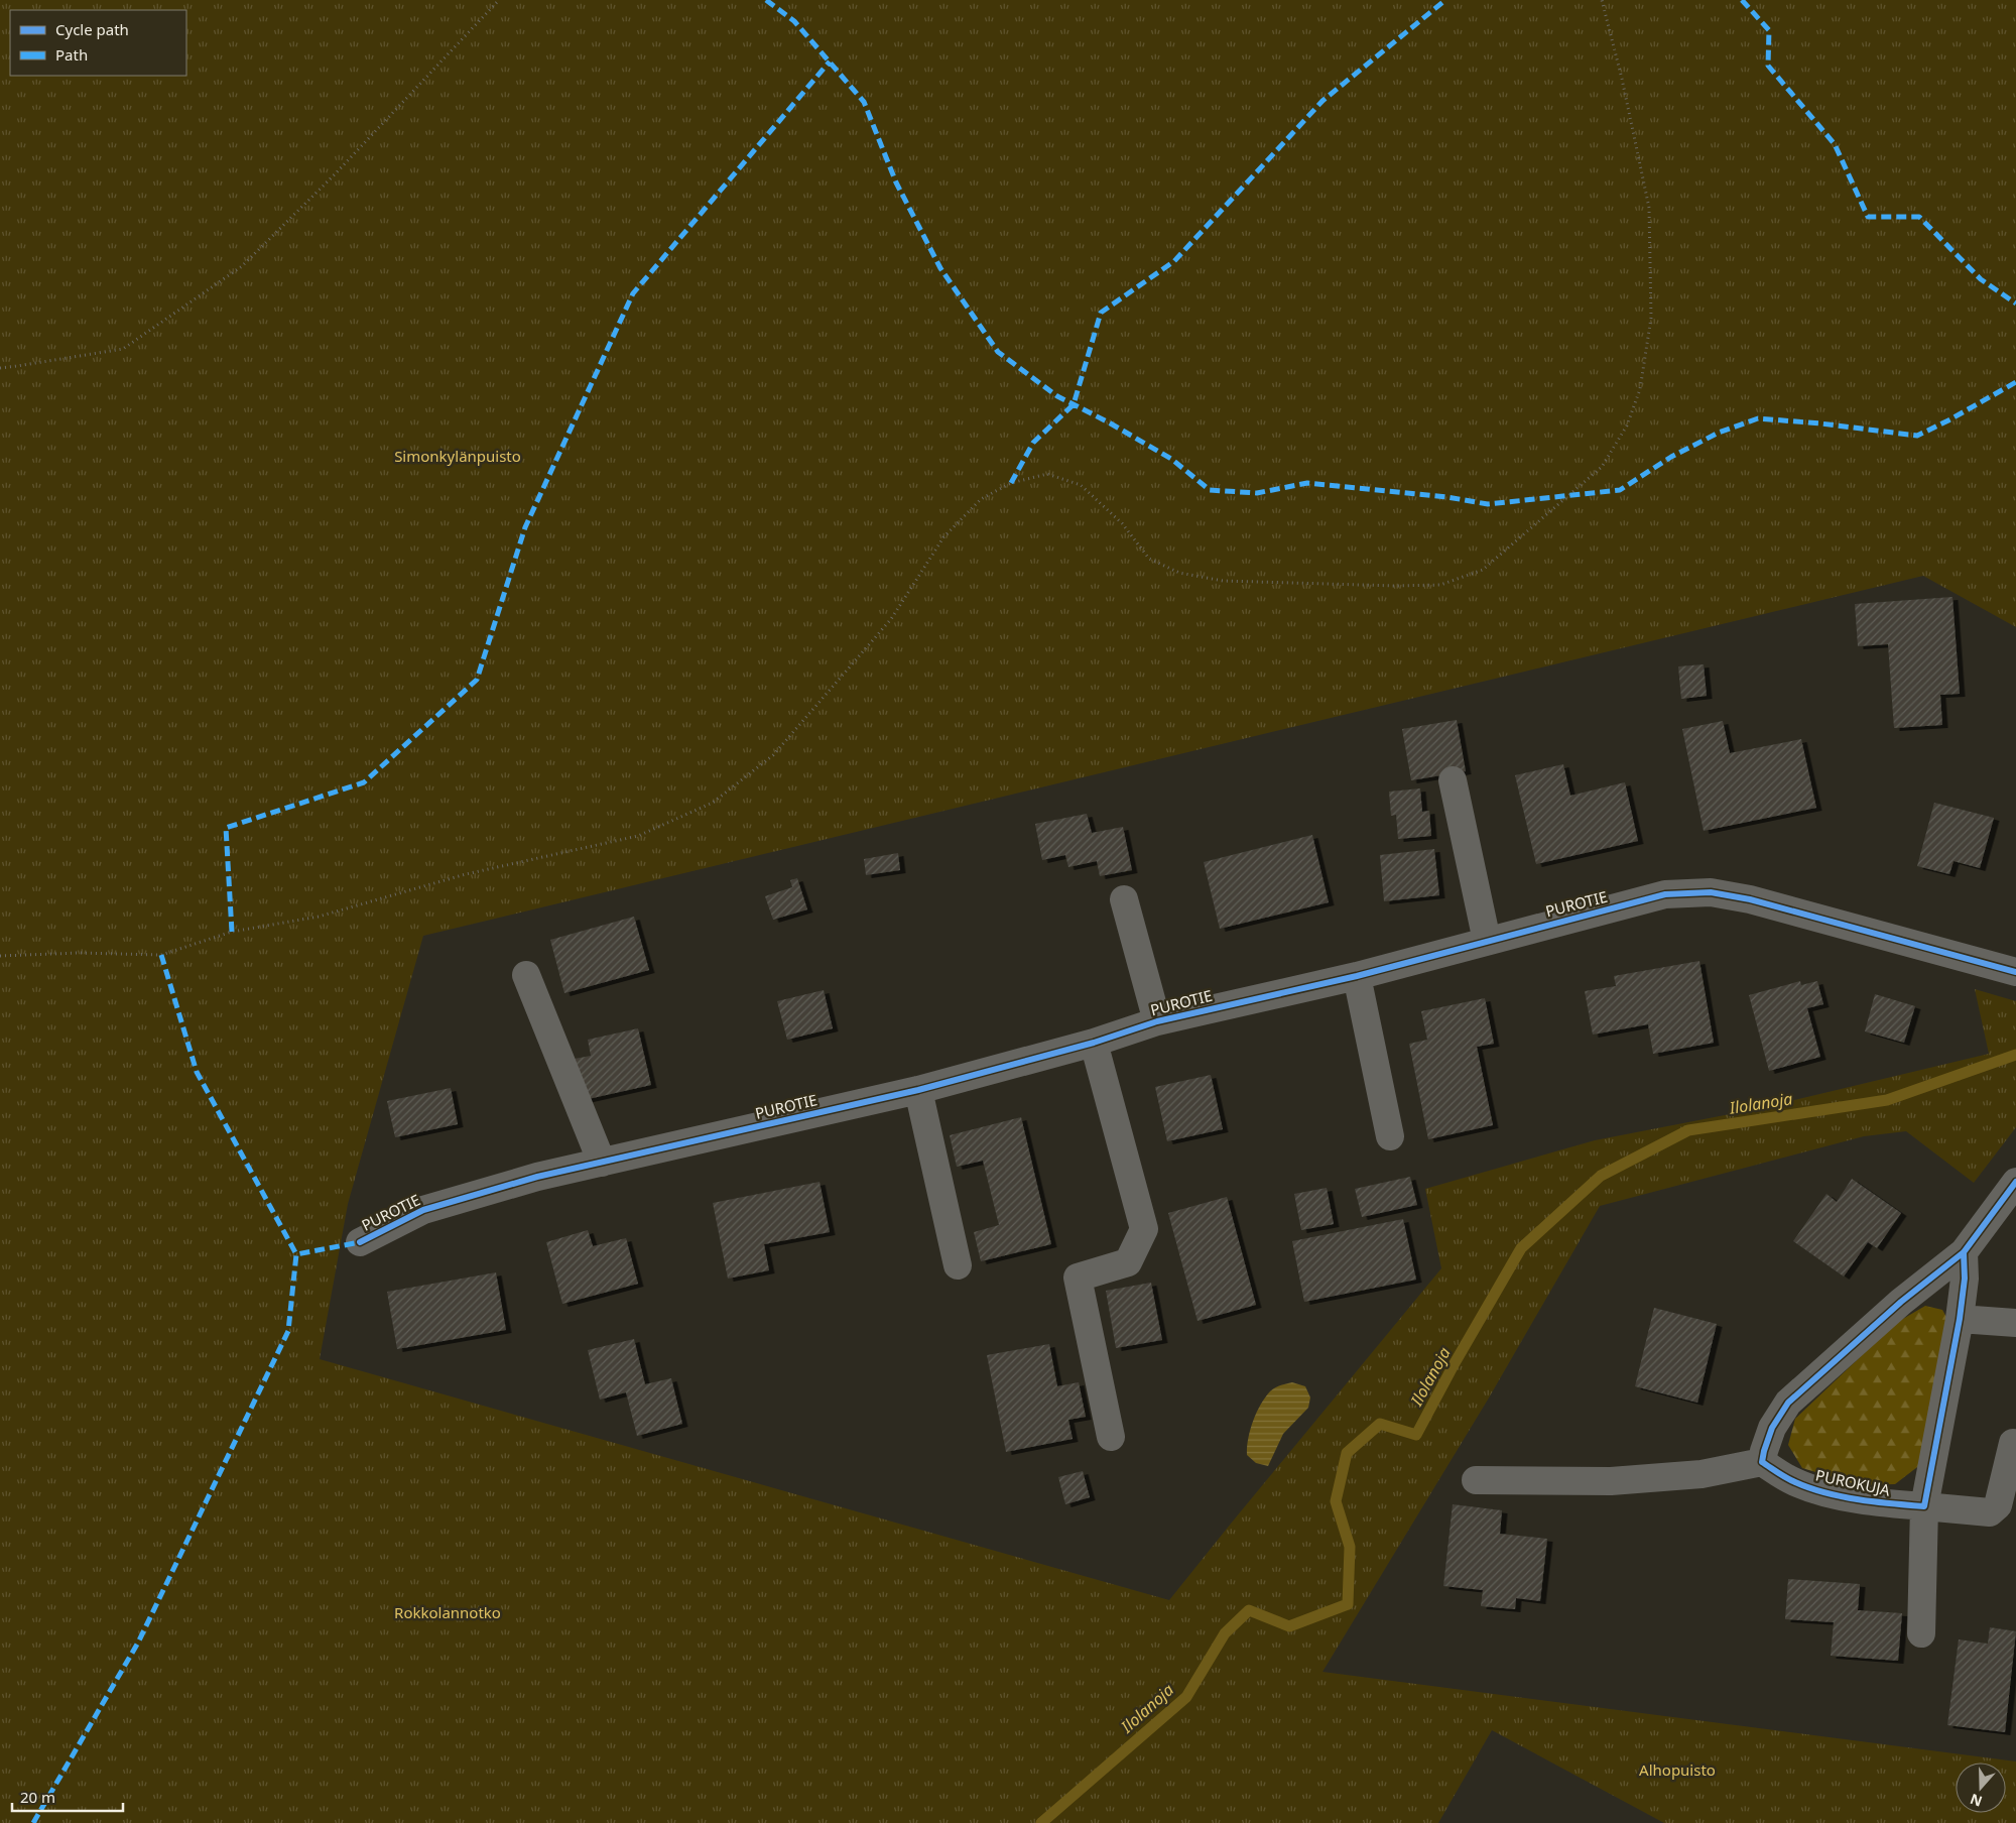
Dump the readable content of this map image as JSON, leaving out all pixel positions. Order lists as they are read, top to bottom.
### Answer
{
  "streets": {
    "street": ["PUROTIE", "PUROKUJA"]
  },
  "water": ["Ilolanoja"],
  "parks": ["Simonkylänpuisto", "Rokkolannotko", "Alhopuisto"],
  "legend": ["Cycle path", "Path"],
  "scale_bar": "20 m",
  "north": "bottom"
}
